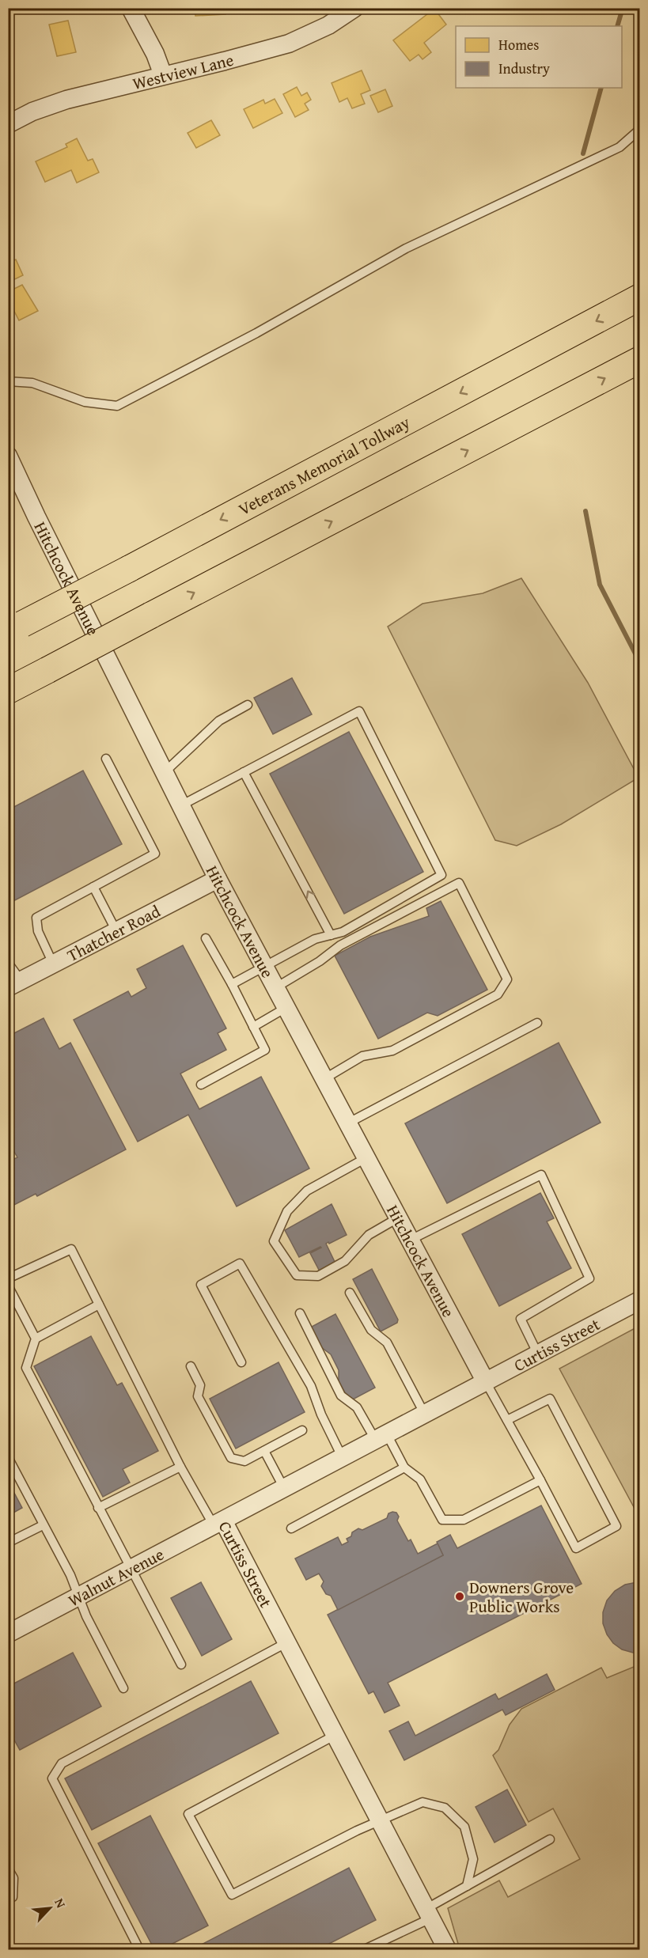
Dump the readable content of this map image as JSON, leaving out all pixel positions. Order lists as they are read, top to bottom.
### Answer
{
  "streets": {
    "highway": ["Veterans Memorial Tollway"],
    "street": [
      "Westview Lane",
      "Hitchcock Avenue",
      "Thatcher Road",
      "Curtiss Street",
      "Walnut Avenue"
    ]
  },
  "crossings": [
    ["Hitchcock Avenue", "Thatcher Road"],
    ["Hitchcock Avenue", "Curtiss Street"],
    ["Curtiss Street", "Walnut Avenue"]
  ],
  "places": ["Downers Grove Public Works"],
  "legend": ["Homes", "Industry"],
  "north": "top right"
}
